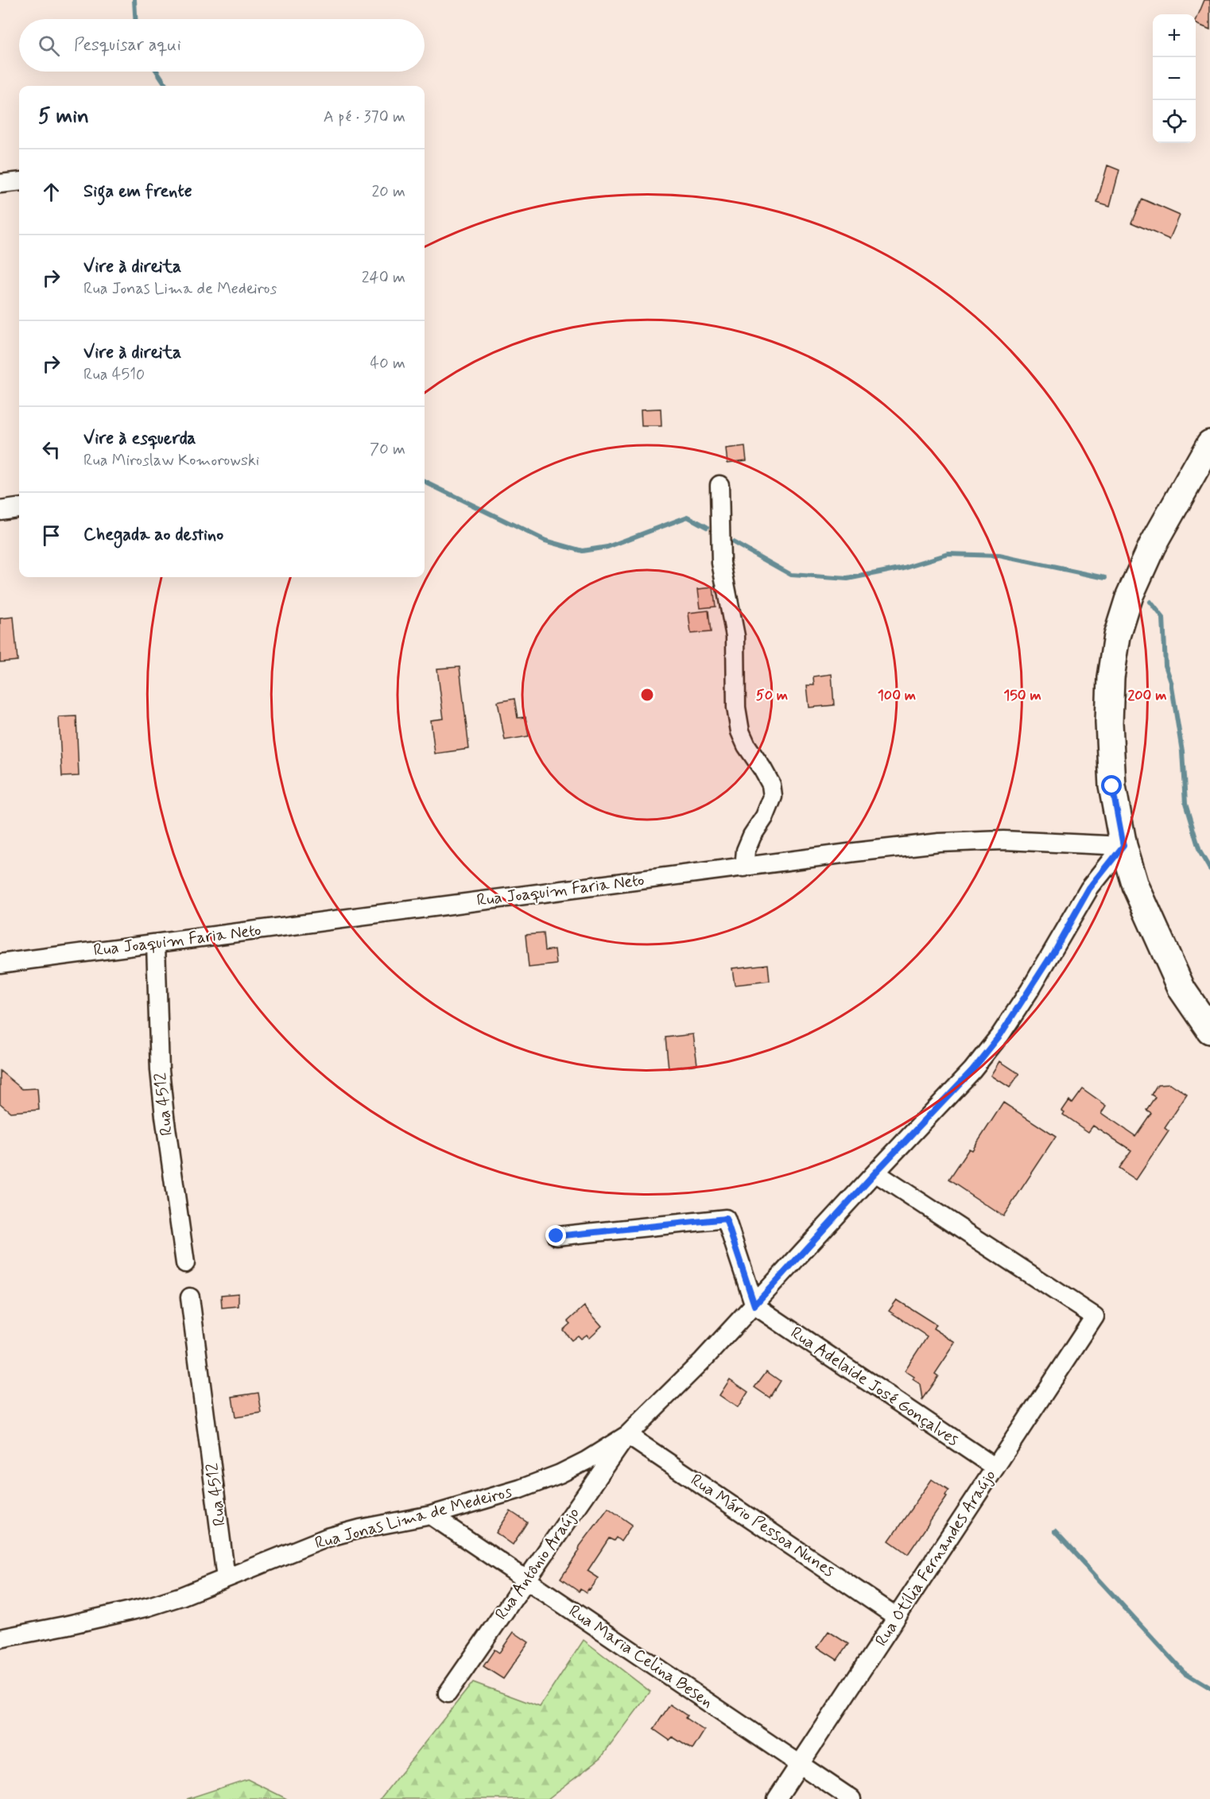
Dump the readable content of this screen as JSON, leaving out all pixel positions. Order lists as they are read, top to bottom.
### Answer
{
  "streets": {
    "street": [
      "Rua Joaquim Faria Neto",
      "Rua 4512",
      "Rua Adelaide José Gonçalves",
      "Rua Jonas Lima de Medeiros",
      "Rua Mário Pessoa Nunes",
      "Rua Otília Fernandes Araújo",
      "Rua Antônio Araújo",
      "Rua Maria Celina Besen"
    ]
  },
  "crossings": [
    ["Rua Joaquim Faria Neto", "Rua 4512"],
    ["Rua Joaquim Faria Neto", "Rua Jonas Lima de Medeiros"],
    ["Rua 4512", "Rua Jonas Lima de Medeiros"],
    ["Rua Adelaide José Gonçalves", "Rua Jonas Lima de Medeiros"],
    ["Rua Adelaide José Gonçalves", "Rua Otília Fernandes Araújo"],
    ["Rua Jonas Lima de Medeiros", "Rua Mário Pessoa Nunes"],
    ["Rua Jonas Lima de Medeiros", "Rua Otília Fernandes Araújo"],
    ["Rua Jonas Lima de Medeiros", "Rua Antônio Araújo"],
    ["Rua Jonas Lima de Medeiros", "Rua Maria Celina Besen"],
    ["Rua Mário Pessoa Nunes", "Rua Otília Fernandes Araújo"],
    ["Rua Mário Pessoa Nunes", "Rua Antônio Araújo"],
    ["Rua Otília Fernandes Araújo", "Rua Maria Celina Besen"],
    ["Rua Antônio Araújo", "Rua Maria Celina Besen"]
  ],
  "page": {
    "map_buttons": ["+", "−"],
    "search": "Pesquisar aqui",
    "heading": ["5 min", "A pé · 370 m"],
    "list": [
      ["Siga em frente", "20 m"],
      ["Vire à direita", "Rua Jonas Lima de Medeiros", "240 m"],
      ["Vire à direita", "Rua 4510", "40 m"],
      ["Vire à esquerda", "Rua Miroslaw Komorowski", "70 m"],
      "Chegada ao destino"
    ]
  },
  "rings": [
    "50 m",
    "100 m",
    "150 m",
    "200 m"
  ]
}
